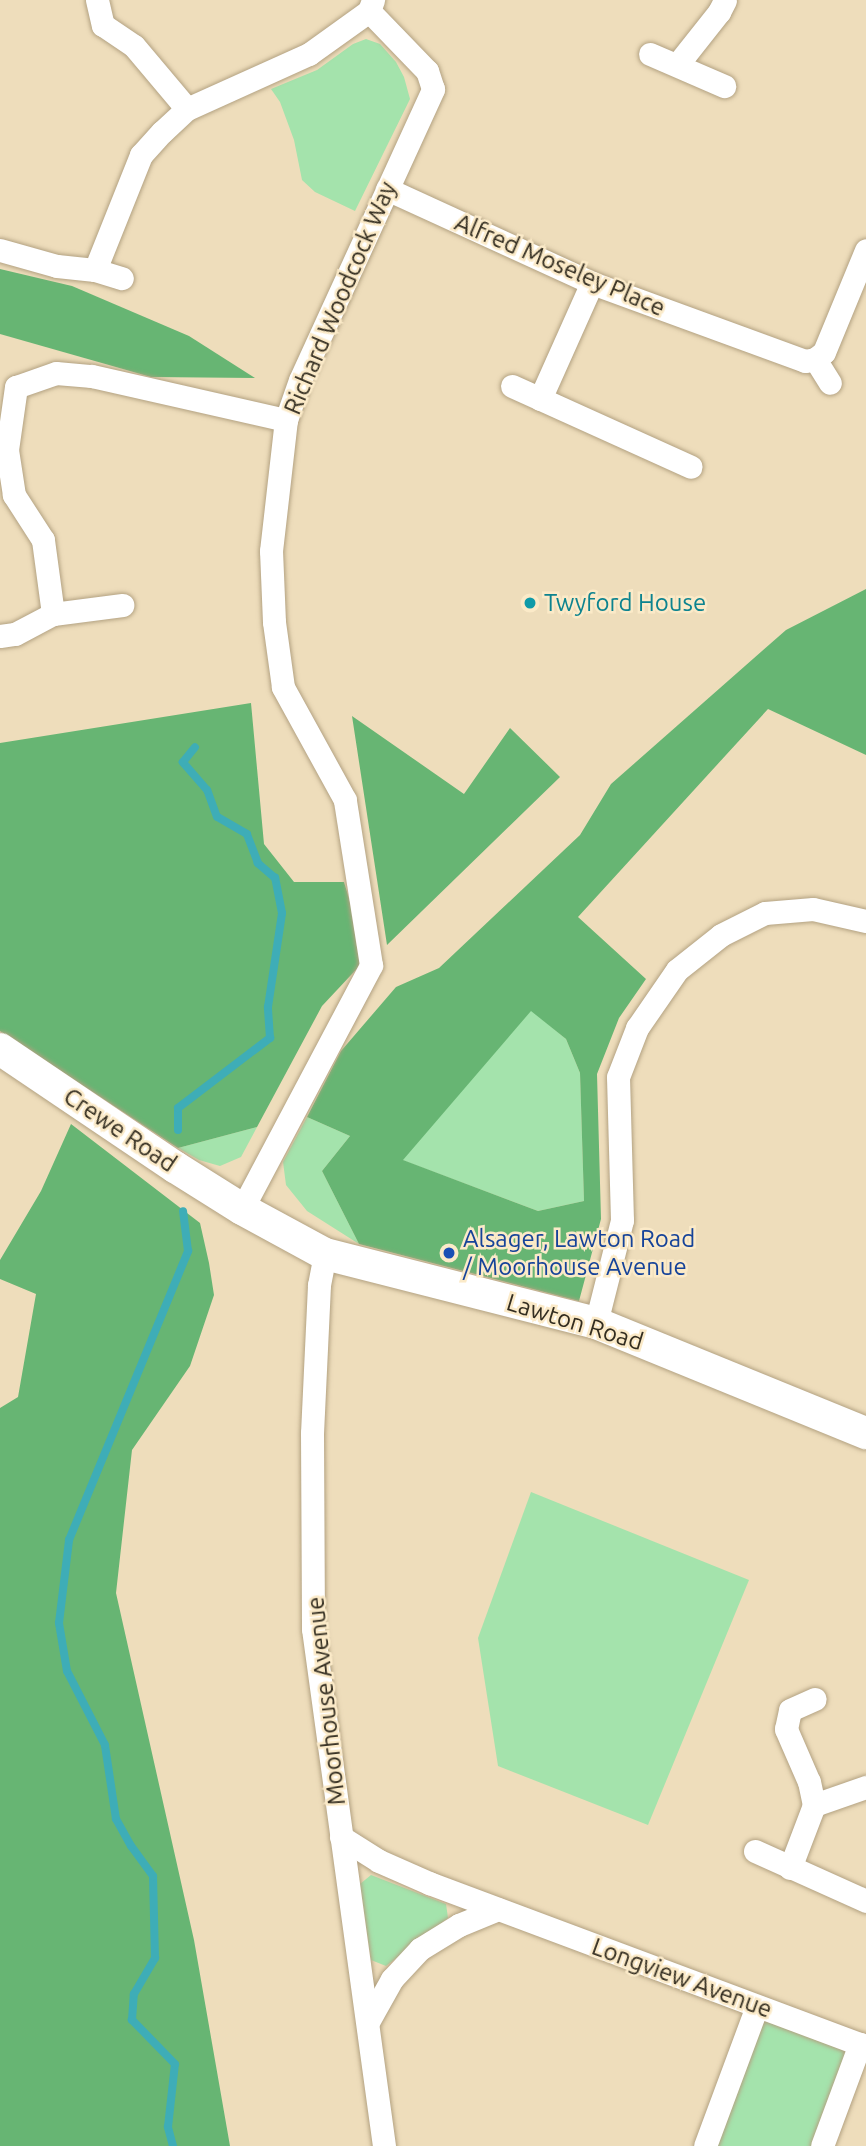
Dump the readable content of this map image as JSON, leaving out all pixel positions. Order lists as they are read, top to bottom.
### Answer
{
  "streets": {
    "main road": ["Crewe Road", "Lawton Road"],
    "street": [
      "Alfred Moseley Place",
      "Richard Woodcock Way",
      "Moorhouse Avenue",
      "Longview Avenue"
    ]
  },
  "crossings": [
    ["Alfred Moseley Place", "Richard Woodcock Way"],
    ["Richard Woodcock Way", "Crewe Road"],
    ["Richard Woodcock Way", "Lawton Road"],
    ["Crewe Road", "Lawton Road"],
    ["Lawton Road", "Moorhouse Avenue"],
    ["Moorhouse Avenue", "Longview Avenue"]
  ],
  "places": ["Twyford House", "Alsager, Lawton Road / Moorhouse Avenue"]
}
